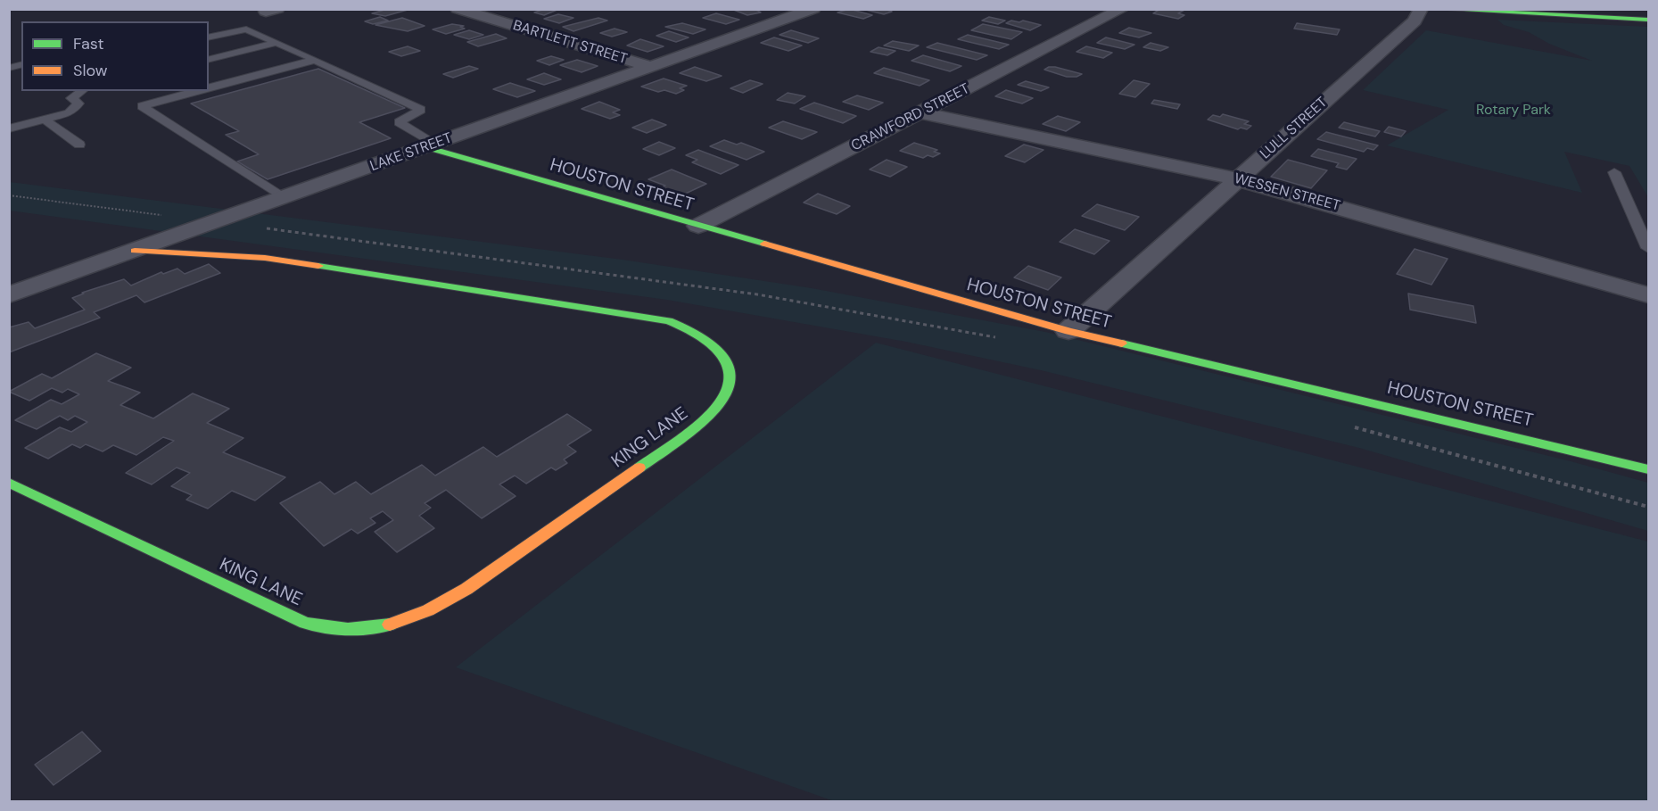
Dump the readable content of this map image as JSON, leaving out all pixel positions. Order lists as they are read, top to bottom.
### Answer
{
  "streets": {
    "street": [
      "BARTLETT STREET",
      "CRAWFORD STREET",
      "LULL STREET",
      "LAKE STREET",
      "HOUSTON STREET",
      "WESSEN STREET",
      "KING LANE"
    ]
  },
  "crossings": [
    ["BARTLETT STREET", "LAKE STREET"],
    ["CRAWFORD STREET", "HOUSTON STREET"],
    ["CRAWFORD STREET", "WESSEN STREET"],
    ["LULL STREET", "HOUSTON STREET"],
    ["LULL STREET", "WESSEN STREET"],
    ["LAKE STREET", "HOUSTON STREET"],
    ["LAKE STREET", "KING LANE"]
  ],
  "parks": ["Rotary Park"],
  "legend": ["Fast", "Slow"]
}
